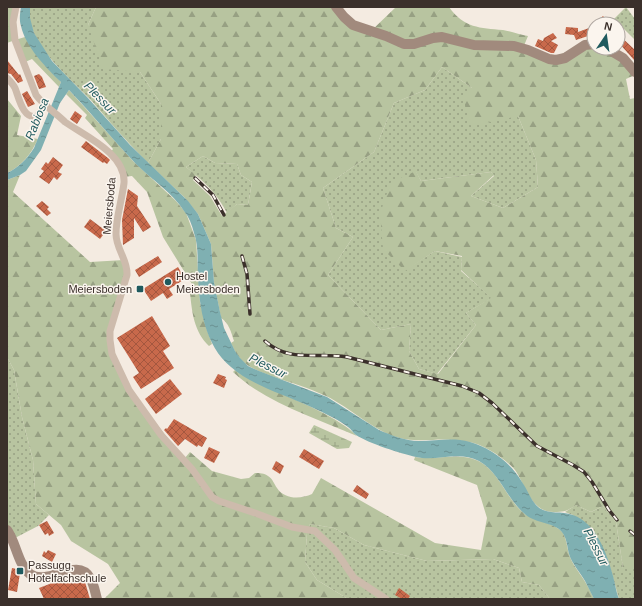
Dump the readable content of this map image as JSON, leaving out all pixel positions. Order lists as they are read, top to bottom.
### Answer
{
  "streets": {
    "street": ["Meiersboda"]
  },
  "water": ["Plessur", "Rabiosa"],
  "places": {
    "other": ["Hostel Meiersboden"],
    "transit": ["Meiersboden", "Passugg, Hotelfachschule"]
  },
  "north": "top"
}
